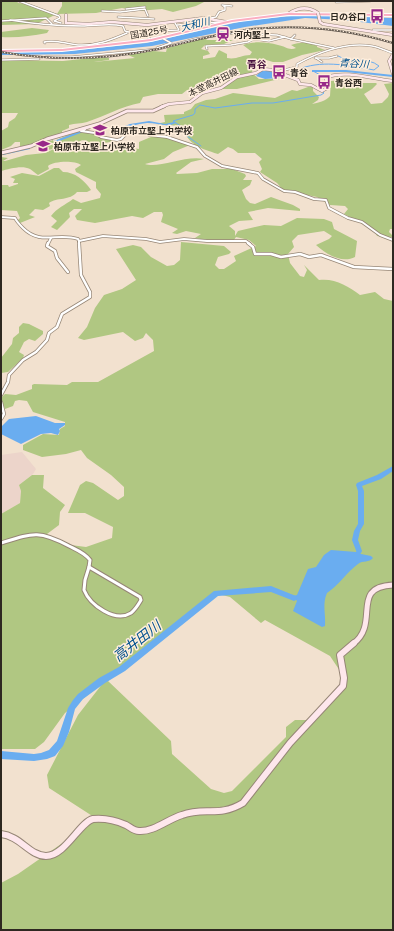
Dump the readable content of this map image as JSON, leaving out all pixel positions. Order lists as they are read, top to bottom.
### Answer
{
  "streets": {
    "highway": ["国道25号"],
    "street": ["本堂高井田線"]
  },
  "districts": ["青谷"],
  "water": ["大和川", "青谷川", "高井田川"],
  "places": {
    "bus stop": ["日の谷口", "青谷", "青谷西"],
    "station": ["河内堅上"],
    "school or university": ["柏原市立堅上中学校", "柏原市立堅上小学校"]
  }
}
